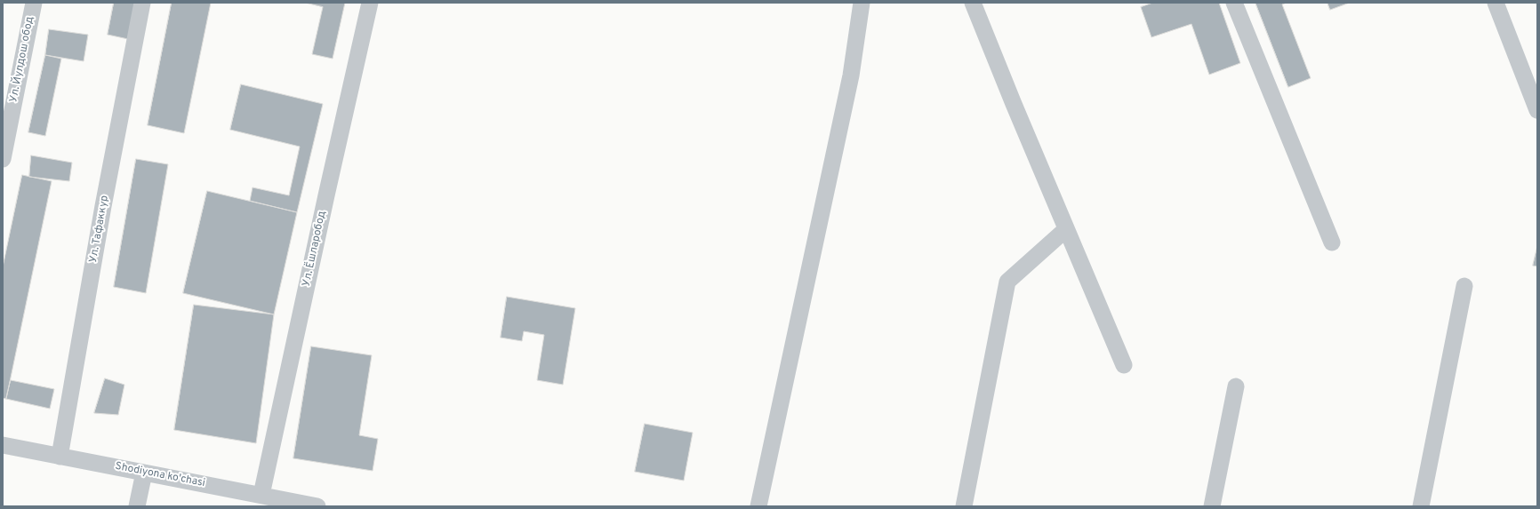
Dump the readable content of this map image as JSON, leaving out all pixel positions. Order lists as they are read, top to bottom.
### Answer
{
  "streets": {
    "street": [
      "Ул. Йулдош обод",
      "Ул. Тафаккур",
      "Ул. Ёшларобод",
      "Shodiyona ko'chasi"
    ]
  },
  "crossings": [
    ["Ул. Тафаккур", "Shodiyona ko'chasi"],
    ["Ул. Ёшларобод", "Shodiyona ko'chasi"]
  ]
}
